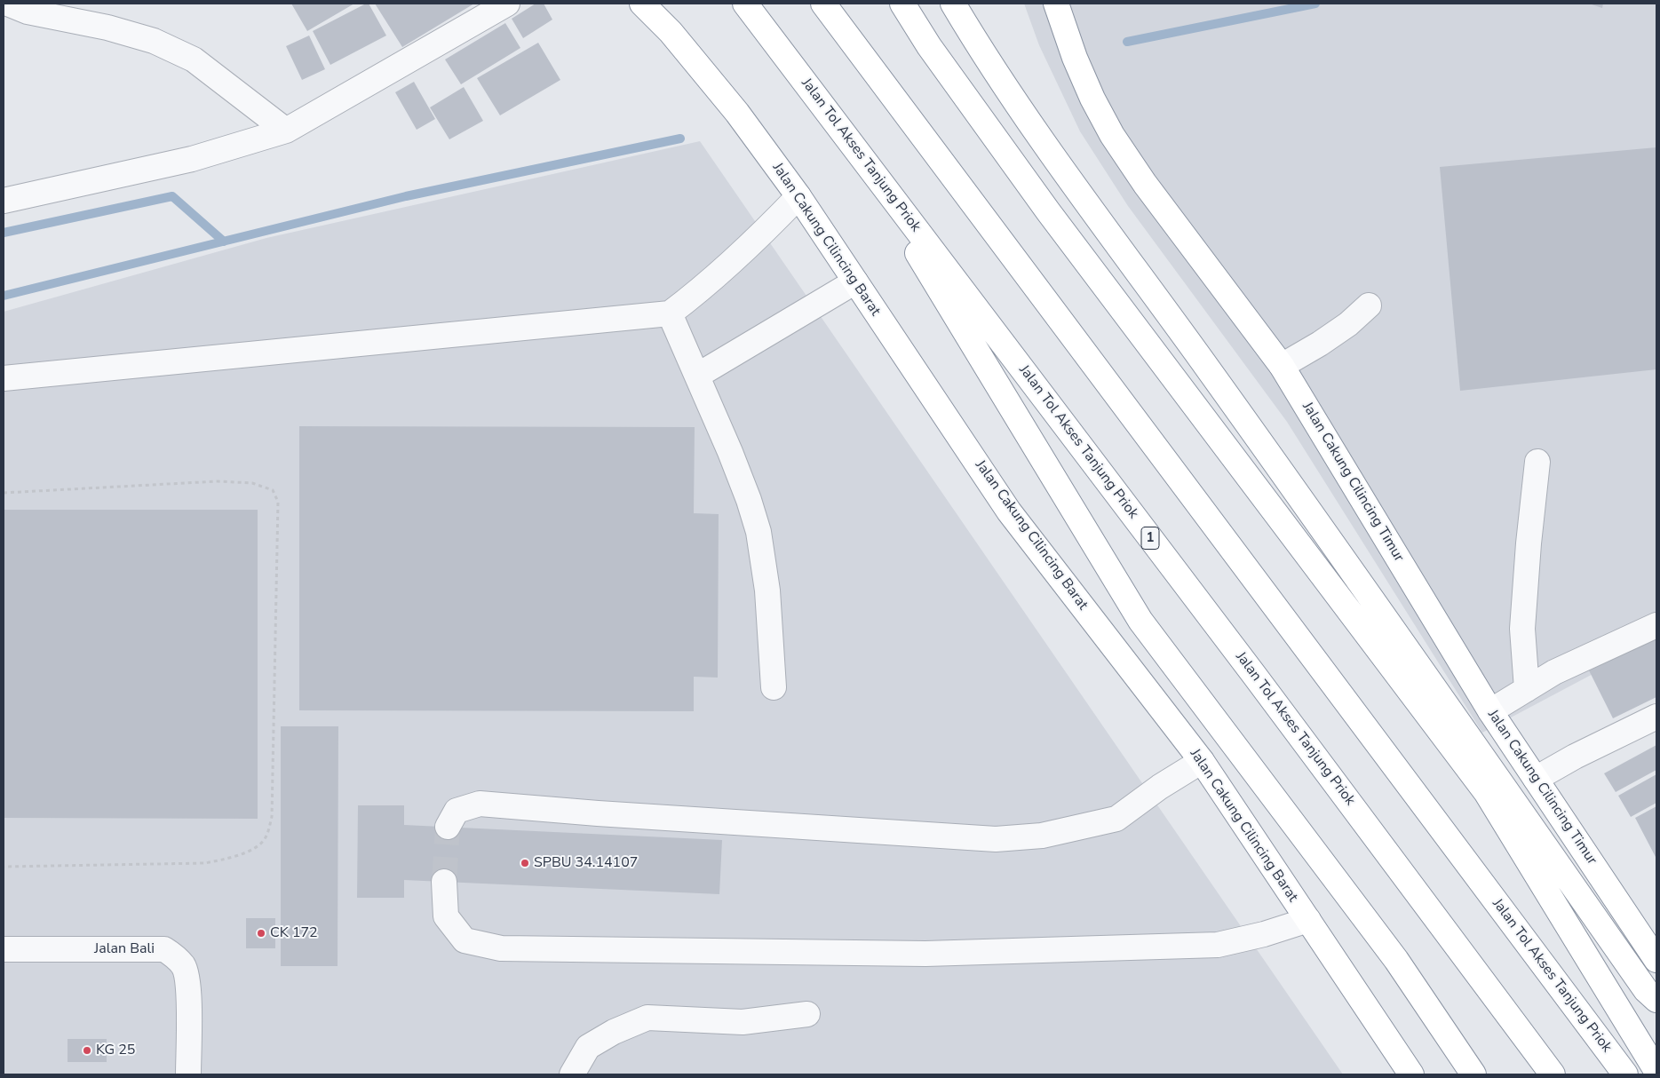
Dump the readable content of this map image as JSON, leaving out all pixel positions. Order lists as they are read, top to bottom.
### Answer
{
  "streets": {
    "highway": [
      "Jalan Tol Akses Tanjung Priok",
      "Jalan Cakung Cilincing Barat",
      "Jalan Cakung Cilincing Timur",
      "1"
    ],
    "street": ["Jalan Bali"]
  },
  "places": ["SPBU 34.14107", "CK 172", "KG 25"]
}
